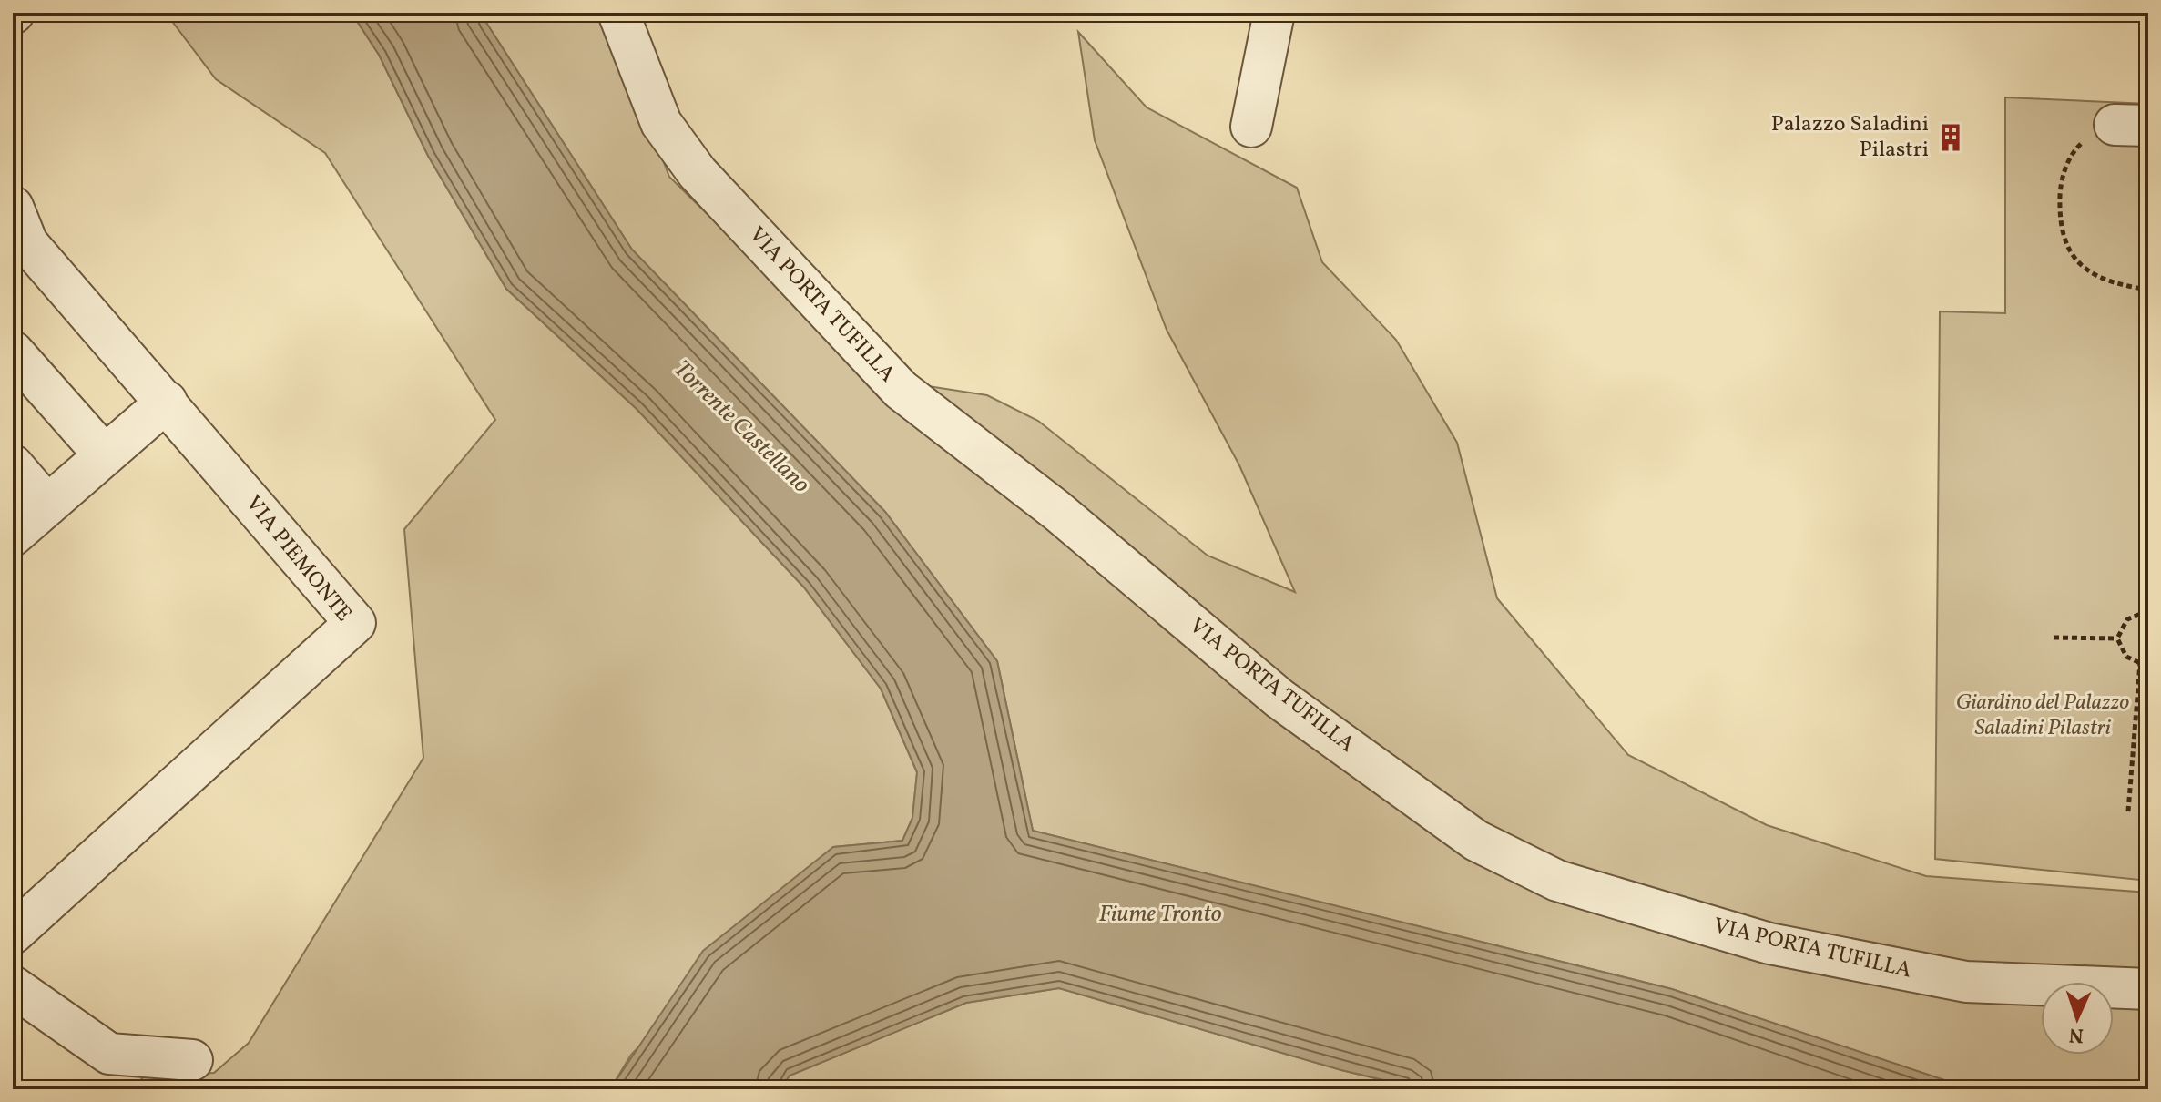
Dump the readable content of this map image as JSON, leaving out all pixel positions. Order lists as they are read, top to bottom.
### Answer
{
  "streets": {
    "street": ["VIA PORTA TUFILLA", "VIA PIEMONTE"]
  },
  "water": ["Torrente Castellano", "Fiume Tronto"],
  "parks": ["Giardino del Palazzo Saladini Pilastri"],
  "places": {
    "building": ["Palazzo Saladini Pilastri"]
  },
  "north": "bottom"
}
